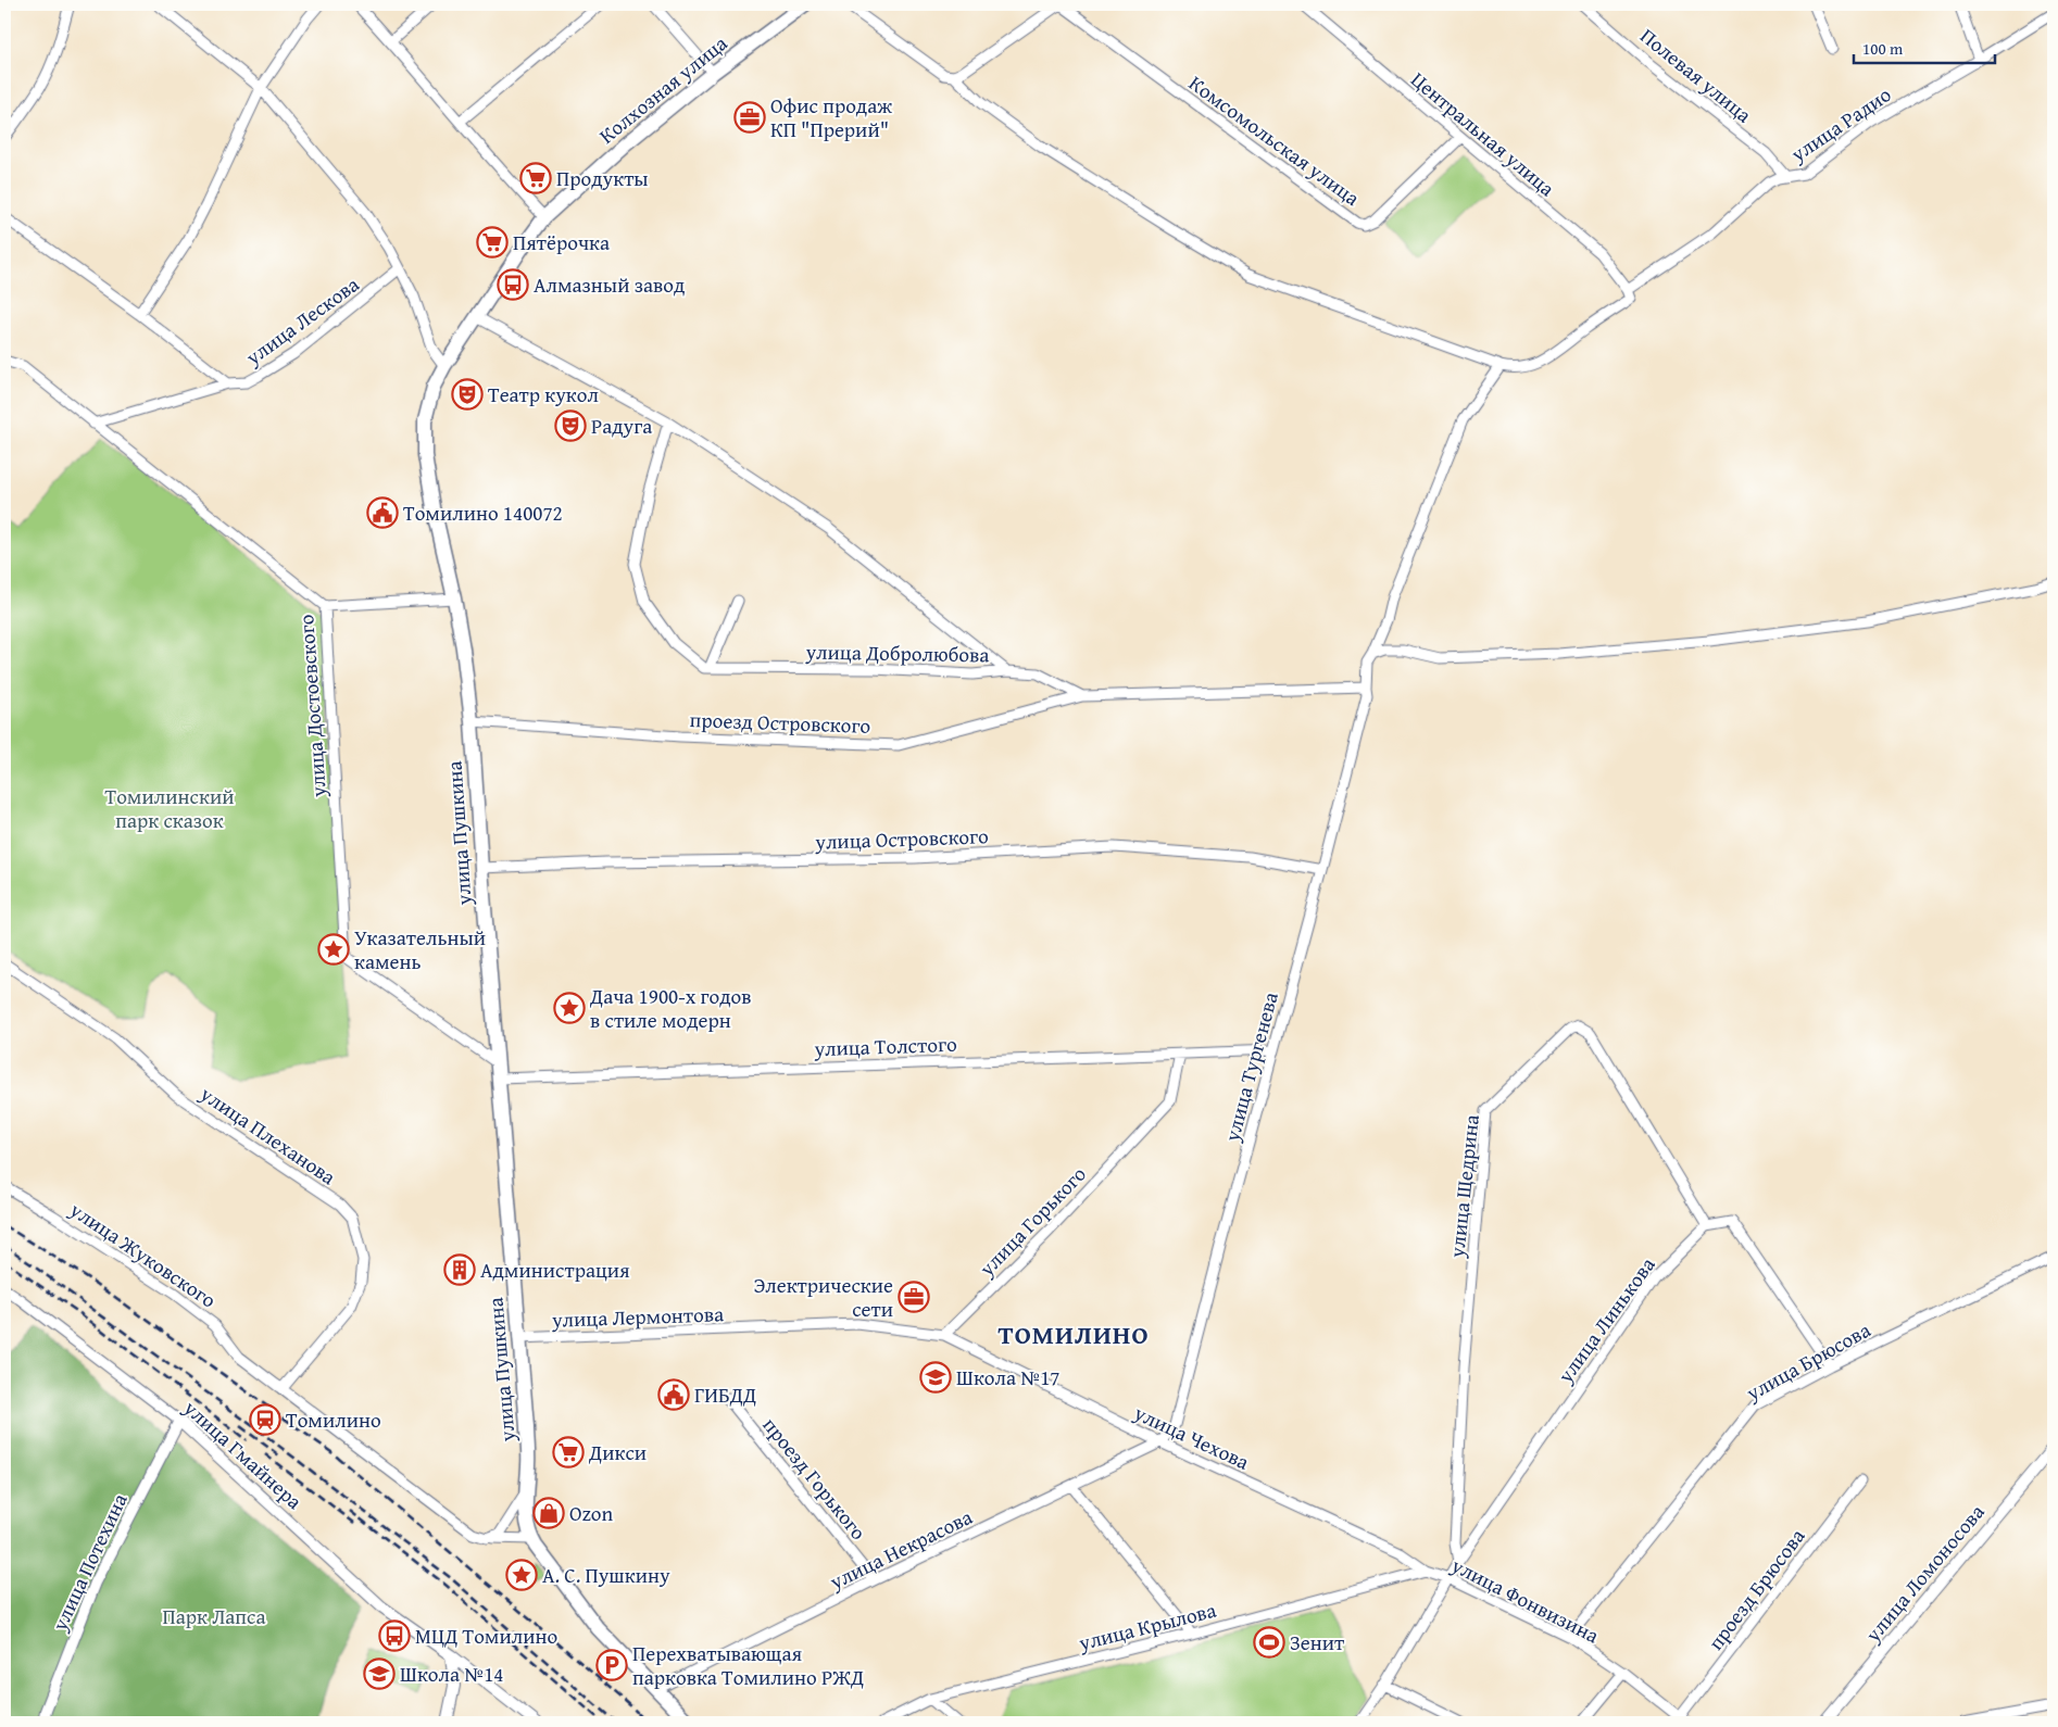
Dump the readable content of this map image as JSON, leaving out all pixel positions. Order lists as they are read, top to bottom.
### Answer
{
  "streets": {
    "main road": ["Колхозная улица", "улица Пушкина"],
    "street": [
      "Полевая улица",
      "улица Радио",
      "Центральная улица",
      "Комсомольская улица",
      "улица Лескова",
      "улица Добролюбова",
      "улица Достоевского",
      "проезд Островского",
      "улица Островского",
      "улица Толстого",
      "улица Тургенева",
      "улица Плеханова",
      "улица Щедрина",
      "улица Горького",
      "улица Жуковского",
      "улица Лермонтова",
      "улица Линькова",
      "улица Брюсова",
      "улица Чехова",
      "улица Гмайнера",
      "проезд Горького",
      "улица Некрасова",
      "улица Потехина",
      "улица Ломоносова",
      "проезд Брюсова",
      "улица Фонвизина",
      "улица Крылова"
    ]
  },
  "crossings": [
    ["Полевая улица", "улица Радио"],
    ["Колхозная улица", "улица Добролюбова"],
    ["Колхозная улица", "улица Пушкина"],
    ["улица Радио", "Центральная улица"],
    ["улица Радио", "улица Тургенева"],
    ["Центральная улица", "Комсомольская улица"],
    ["улица Лескова", "улица Достоевского"],
    ["улица Достоевского", "улица Пушкина"],
    ["проезд Островского", "улица Пушкина"],
    ["проезд Островского", "улица Тургенева"],
    ["улица Пушкина", "улица Островского"],
    ["улица Пушкина", "улица Толстого"],
    ["улица Пушкина", "улица Жуковского"],
    ["улица Пушкина", "улица Лермонтова"],
    ["улица Островского", "улица Тургенева"],
    ["улица Толстого", "улица Тургенева"],
    ["улица Толстого", "улица Горького"],
    ["улица Тургенева", "улица Чехова"],
    ["улица Тургенева", "улица Некрасова"],
    ["улица Плеханова", "улица Жуковского"],
    ["улица Щедрина", "улица Линькова"],
    ["улица Горького", "улица Лермонтова"],
    ["улица Горького", "улица Чехова"],
    ["улица Лермонтова", "улица Чехова"],
    ["улица Линькова", "улица Фонвизина"],
    ["улица Брюсова", "улица Фонвизина"],
    ["улица Чехова", "улица Некрасова"],
    ["улица Чехова", "улица Фонвизина"],
    ["улица Чехова", "улица Крылова"],
    ["улица Гмайнера", "улица Потехина"],
    ["проезд Горького", "улица Некрасова"],
    ["проезд Брюсова", "улица Фонвизина"],
    ["улица Фонвизина", "улица Крылова"]
  ],
  "districts": ["ТОМИЛИНО"],
  "parks": ["Томилинский парк сказок", "Парк Лапса"],
  "places": {
    "office": ["Офис продаж КП \"Прерий\"", "Электрические сети"],
    "supermarket": ["Продукты", "Пятёрочка", "Дикси"],
    "bus stop": ["Алмазный завод", "МЦД Томилино"],
    "theatre": ["Театр кукол", "Радуга"],
    "public building": ["Томилино 140072", "ГИБДД"],
    "place": ["Указательный камень", "Дача 1900-х годов в стиле модерн", "А. С. Пушкину"],
    "building": ["Администрация"],
    "school or university": ["Школа №17", "Школа №14"],
    "station": ["Томилино"],
    "shop": ["Ozon"],
    "sports": ["Зенит"],
    "parking": ["Перехватывающая парковка Томилино РЖД"]
  },
  "scale_bar": "100 m"
}
